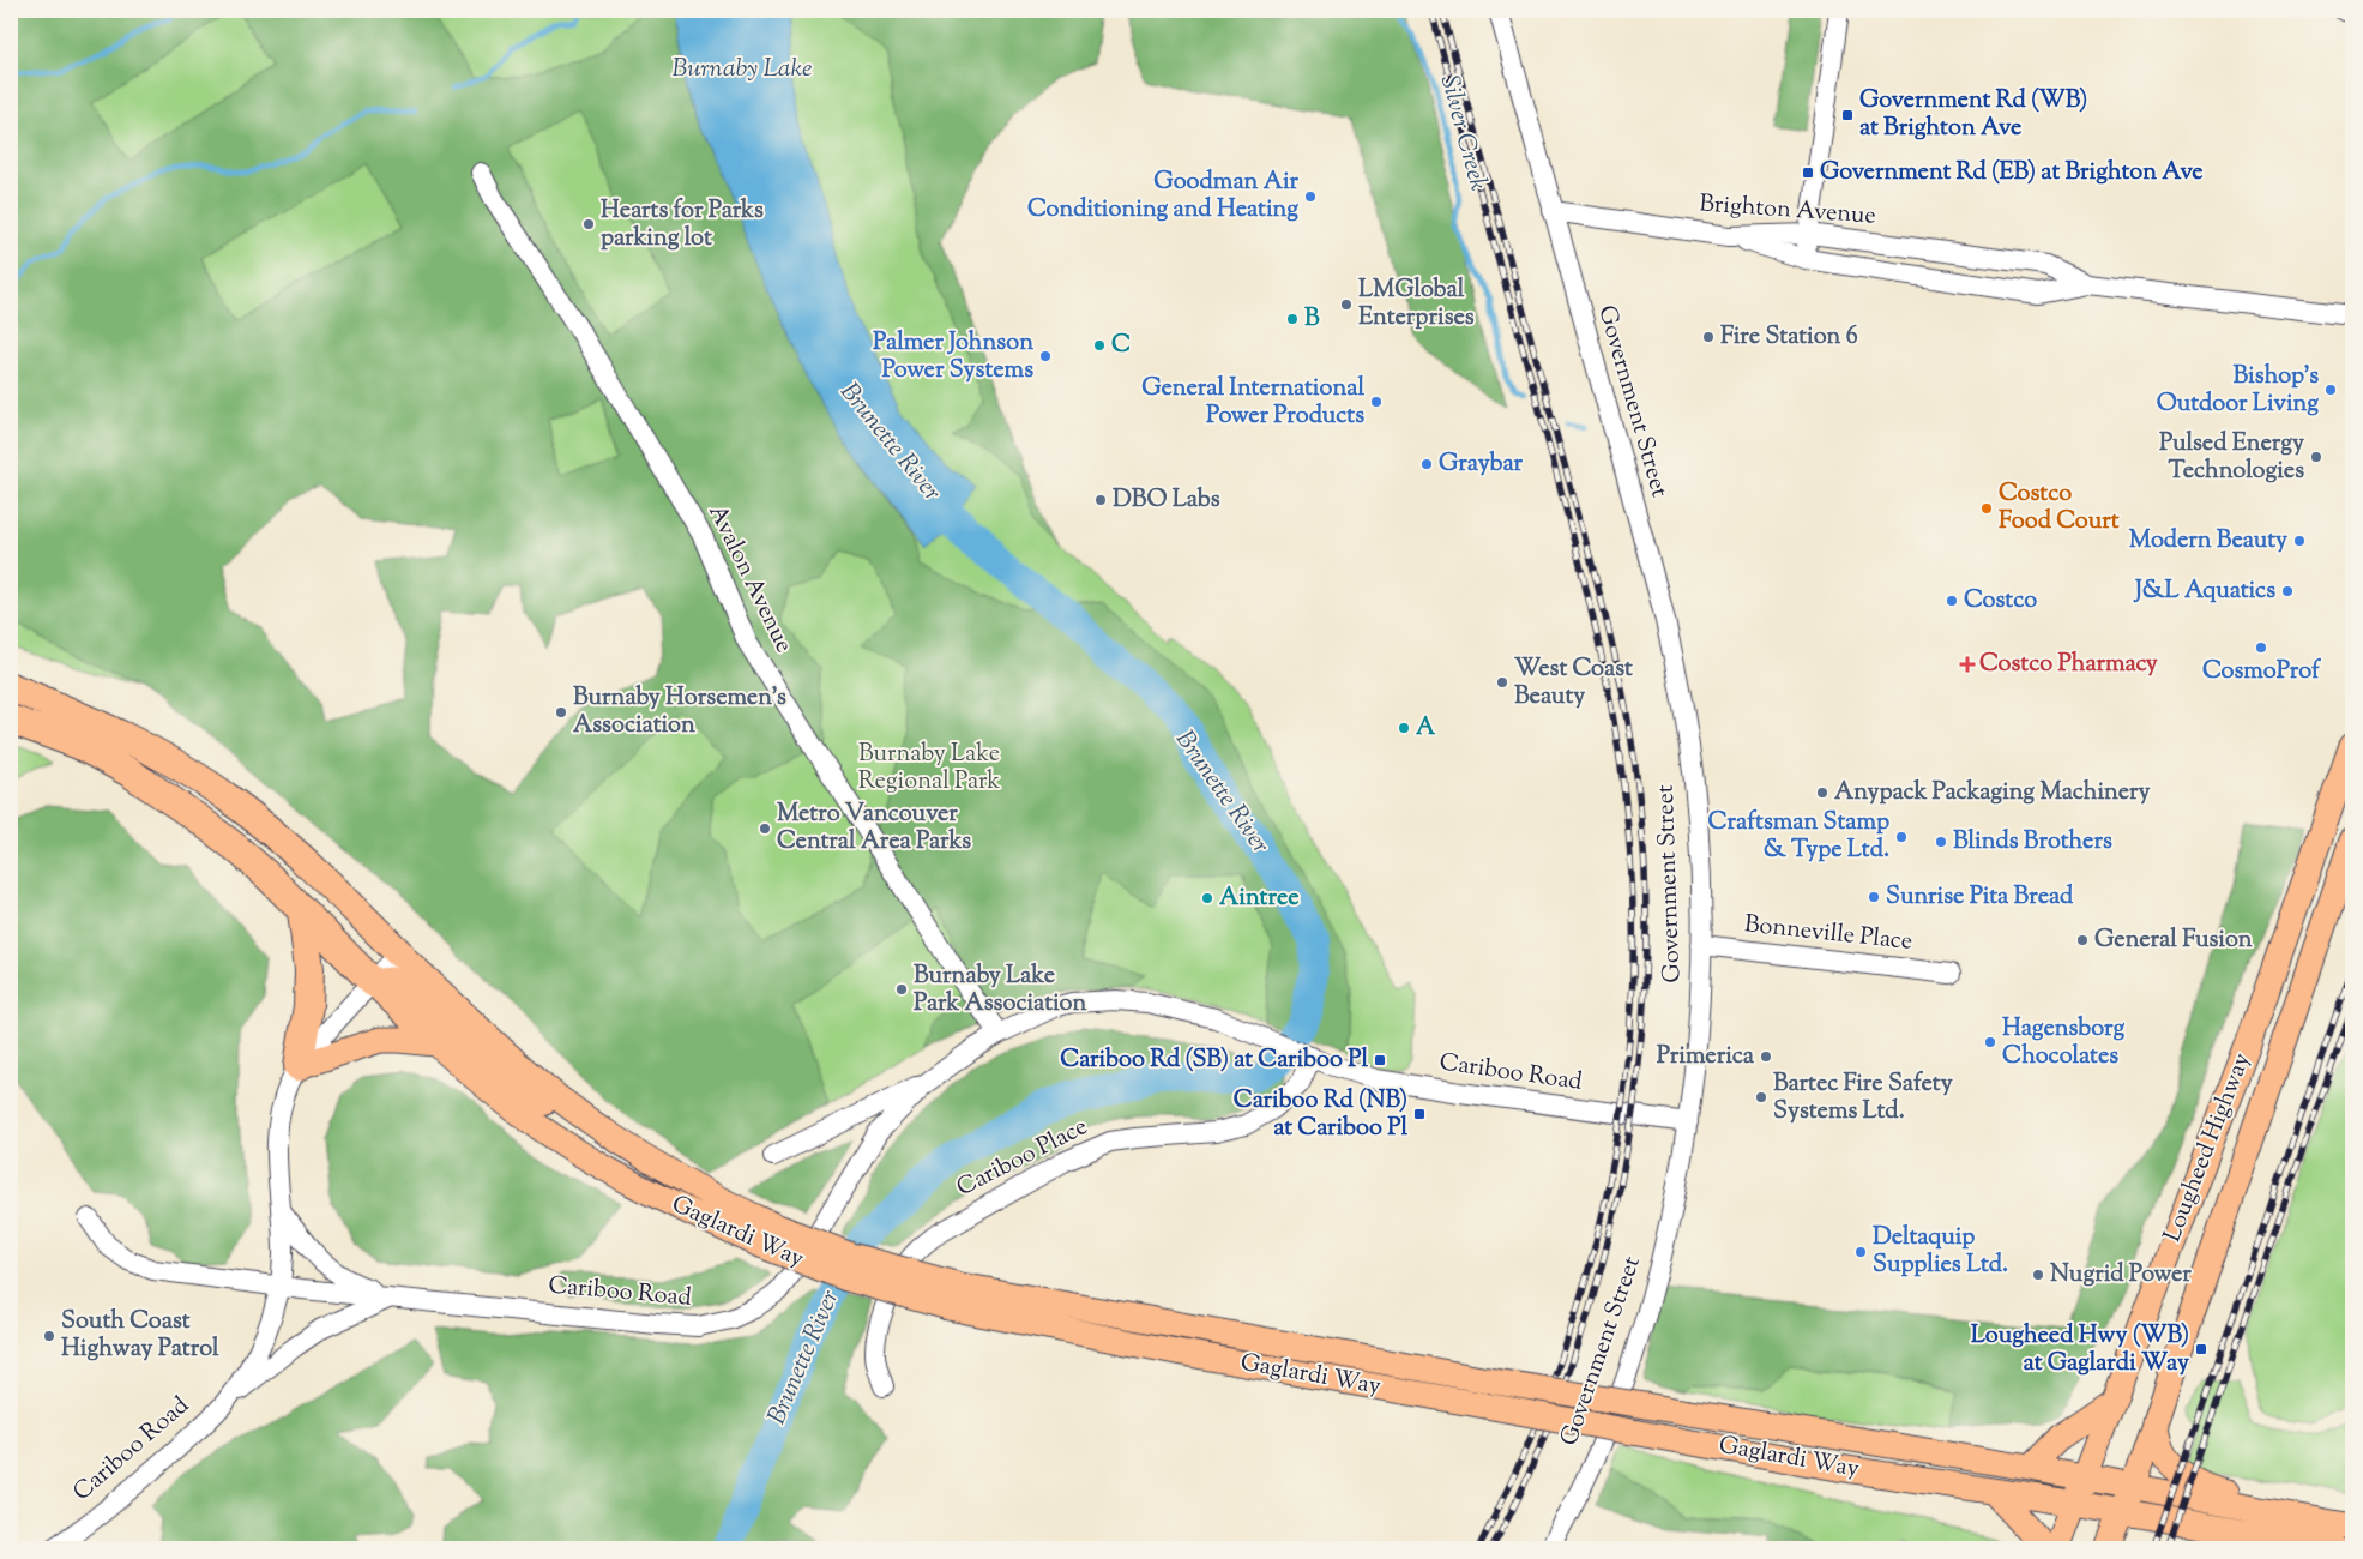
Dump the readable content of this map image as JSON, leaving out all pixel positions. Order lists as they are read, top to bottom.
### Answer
{
  "streets": {
    "main road": ["Lougheed Highway", "Gaglardi Way"],
    "street": [
      "Brighton Avenue",
      "Government Street",
      "Avalon Avenue",
      "Bonneville Place",
      "Cariboo Road",
      "Cariboo Place"
    ]
  },
  "crossings": [
    ["Brighton Avenue", "Government Street"],
    ["Government Street", "Bonneville Place"],
    ["Government Street", "Cariboo Road"],
    ["Avalon Avenue", "Cariboo Road"],
    ["Cariboo Road", "Cariboo Place"],
    ["Cariboo Road", "Gaglardi Way"],
    ["Lougheed Highway", "Gaglardi Way"]
  ],
  "water": ["Burnaby Lake", "Silver Creek", "Brunette River"],
  "parks": ["Burnaby Lake Regional Park"],
  "places": {
    "transit": [
      "Government Rd (WB) at Brighton Ave",
      "Government Rd (EB) at Brighton Ave",
      "Cariboo Rd (SB) at Cariboo Pl",
      "Cariboo Rd (NB) at Cariboo Pl",
      "Lougheed Hwy (WB) at Gaglardi Way"
    ],
    "other": [
      "Goodman Air Conditioning and Heating",
      "Hearts for Parks parking lot",
      "LMGlobal Enterprises",
      "B",
      "Fire Station 6",
      "C",
      "Palmer Johnson Power Systems",
      "Bishop's Outdoor Living",
      "General International Power Products",
      "Pulsed Energy Technologies",
      "Graybar",
      "DBO Labs",
      "Costco Food Court",
      "Modern Beauty",
      "J&L Aquatics",
      "Costco",
      "CosmoProf",
      "West Coast Beauty",
      "Burnaby Horsemen's Association",
      "A",
      "Anypack Packaging Machinery",
      "Metro Vancouver Central Area Parks",
      "Craftsman Stamp & Type Ltd.",
      "Blinds Brothers",
      "Sunrise Pita Bread",
      "Aintree",
      "General Fusion",
      "Burnaby Lake Park Association",
      "Hagensborg Chocolates",
      "Primerica",
      "Bartec Fire Safety Systems Ltd.",
      "Deltaquip Supplies Ltd.",
      "Nugrid Power",
      "South Coast Highway Patrol"
    ],
    "health": ["Costco Pharmacy"]
  }
}
